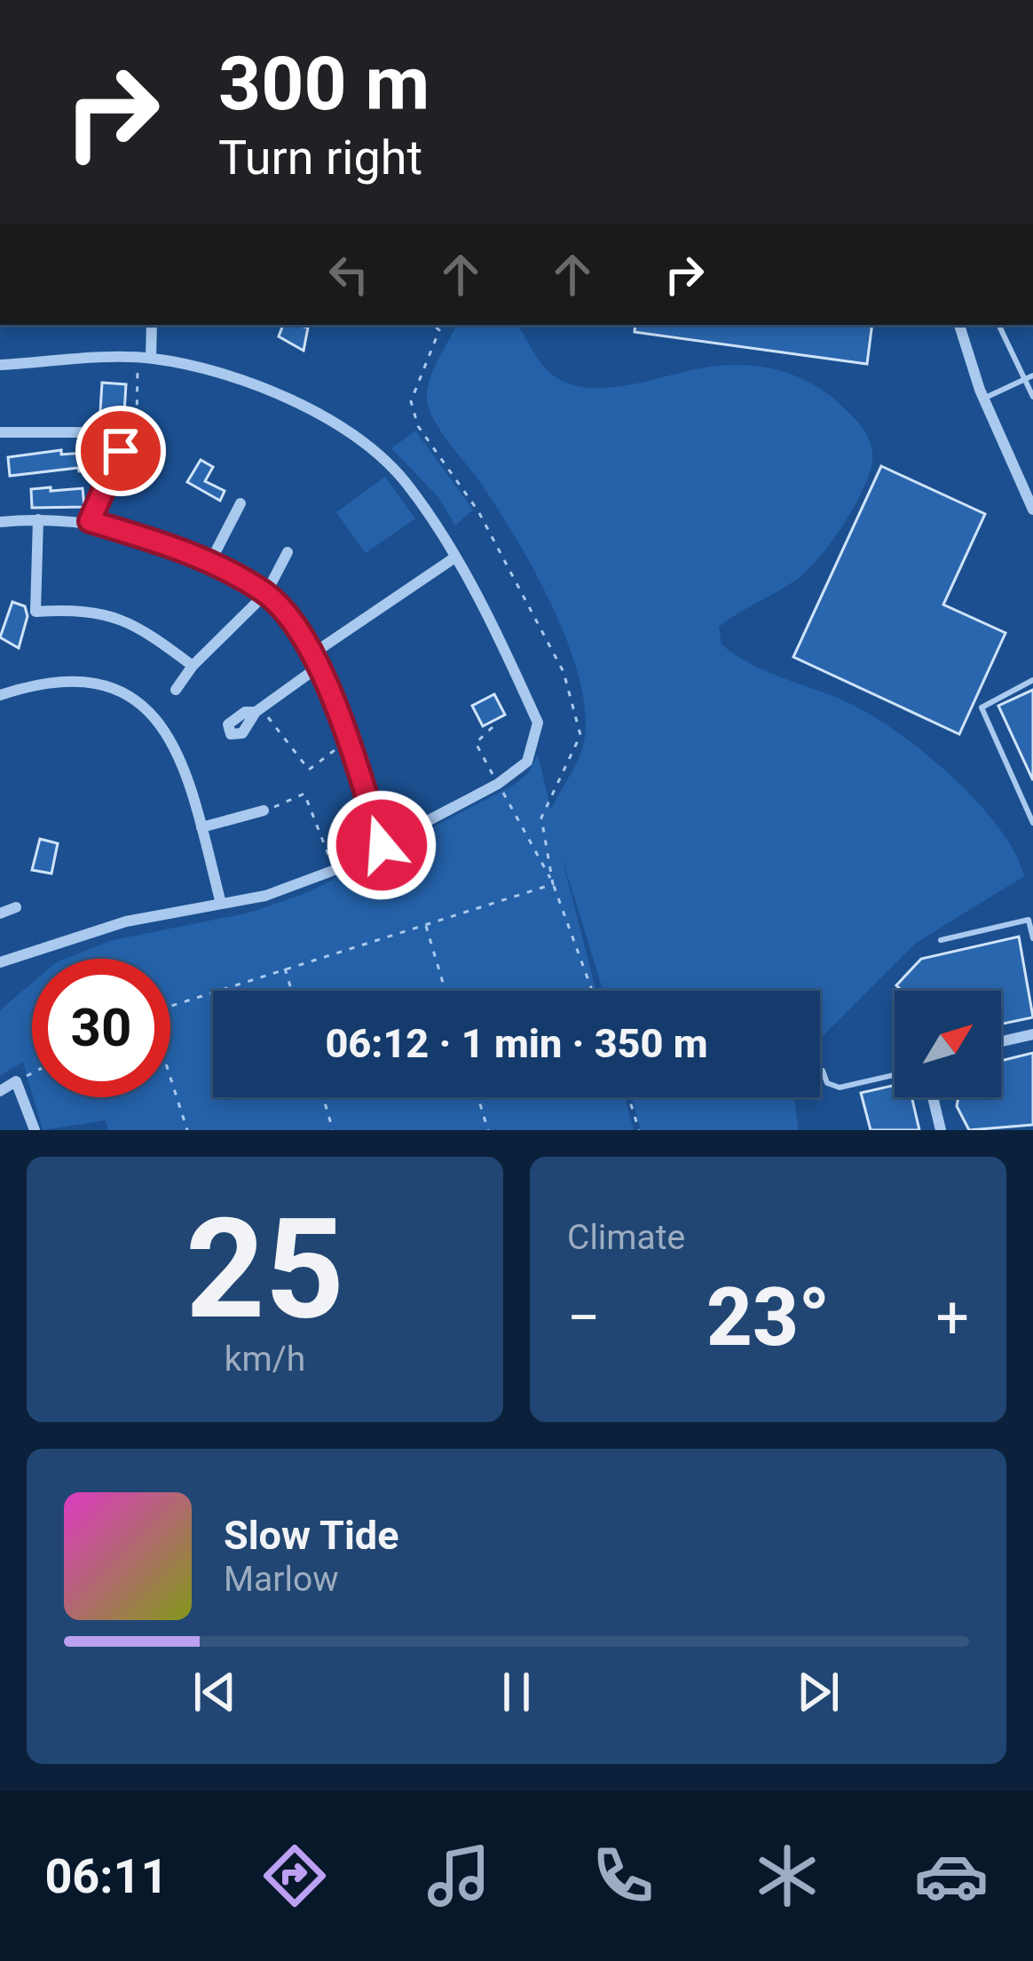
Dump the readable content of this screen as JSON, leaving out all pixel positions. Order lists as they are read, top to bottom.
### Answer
{
  "north": "top right",
  "page": {
    "turn": ["300 m", "Turn right"],
    "limit": "30",
    "trip": "06:12 · 1 min · 350 m",
    "tile": [
      ["25", "km/h"],
      "Climate"
    ],
    "heat": ["−", "23°", "+"],
    "song": ["Slow Tide", "Marlow"],
    "tabs": "06:11"
  }
}
